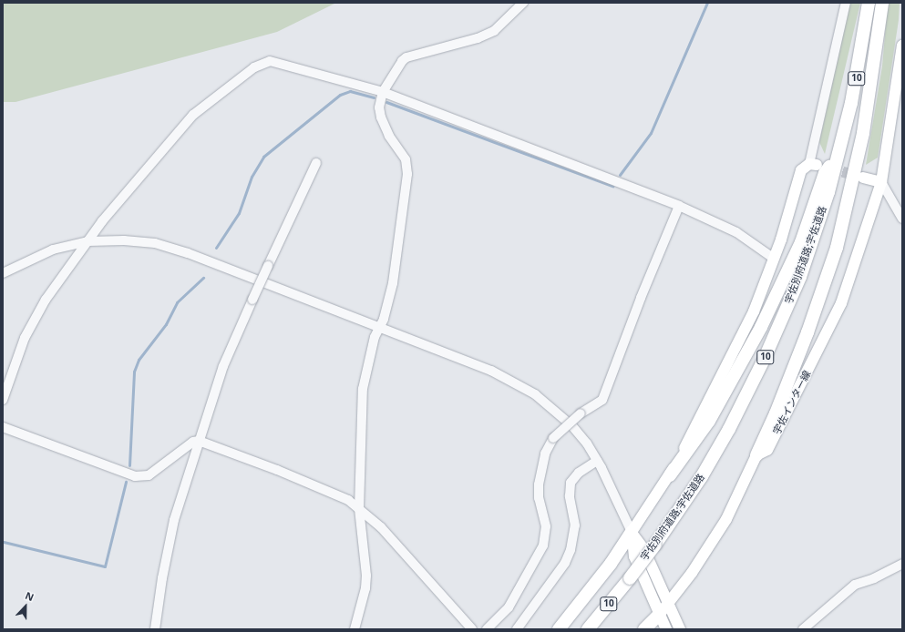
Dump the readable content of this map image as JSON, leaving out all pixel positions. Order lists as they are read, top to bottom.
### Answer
{
  "streets": {
    "highway": ["10", "宇佐別府道路;宇佐道路"],
    "main road": ["宇佐インター線"]
  },
  "north": "top"
}
